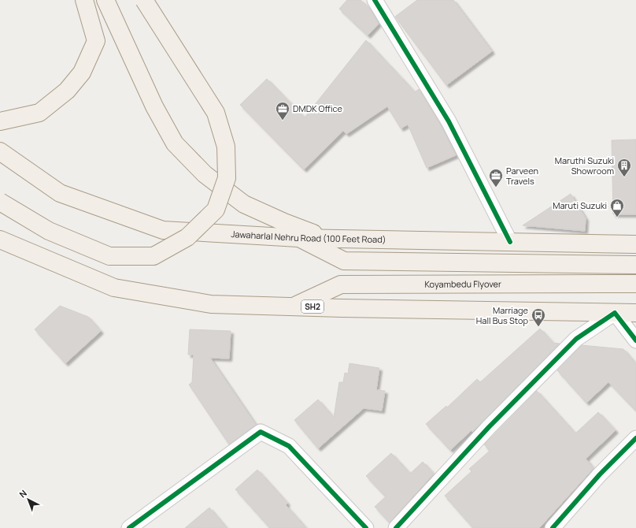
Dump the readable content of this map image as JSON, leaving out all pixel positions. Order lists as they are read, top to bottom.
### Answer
{
  "streets": {
    "main road": ["Jawaharlal Nehru Road (100 Feet Road)", "Koyambedu Flyover", "SH2"]
  },
  "crossings": [
    ["Koyambedu Flyover", "SH2"]
  ],
  "places": {
    "office": ["DMDK Office", "Parveen Travels"],
    "building": ["Maruthi Suzuki Showroom"],
    "shop": ["Maruti Suzuki"],
    "bus stop": ["Marriage Hall Bus Stop"]
  },
  "north": "top left"
}
